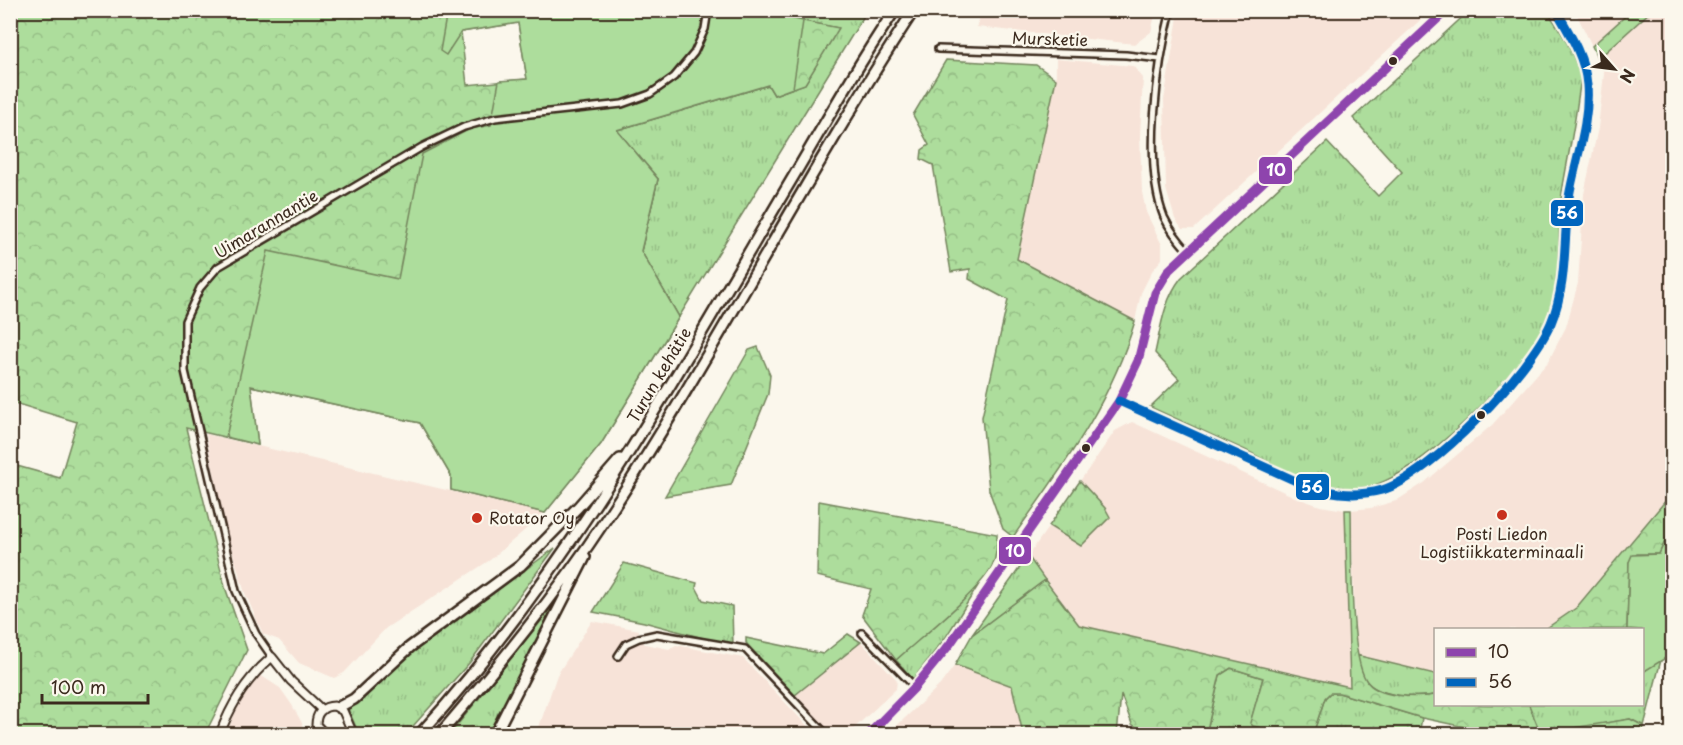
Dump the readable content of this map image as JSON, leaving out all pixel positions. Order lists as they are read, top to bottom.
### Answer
{
  "streets": {
    "highway": ["Turun kehätie"],
    "street": ["Mursketie", "Uimarannantie"]
  },
  "places": ["Posti Liedon Logistiikkaterminaali", "Rotator Oy"],
  "lines": ["transit line 10", "transit line 56"],
  "legend": ["10", "56"],
  "scale_bar": "100 m",
  "north": "bottom right"
}
